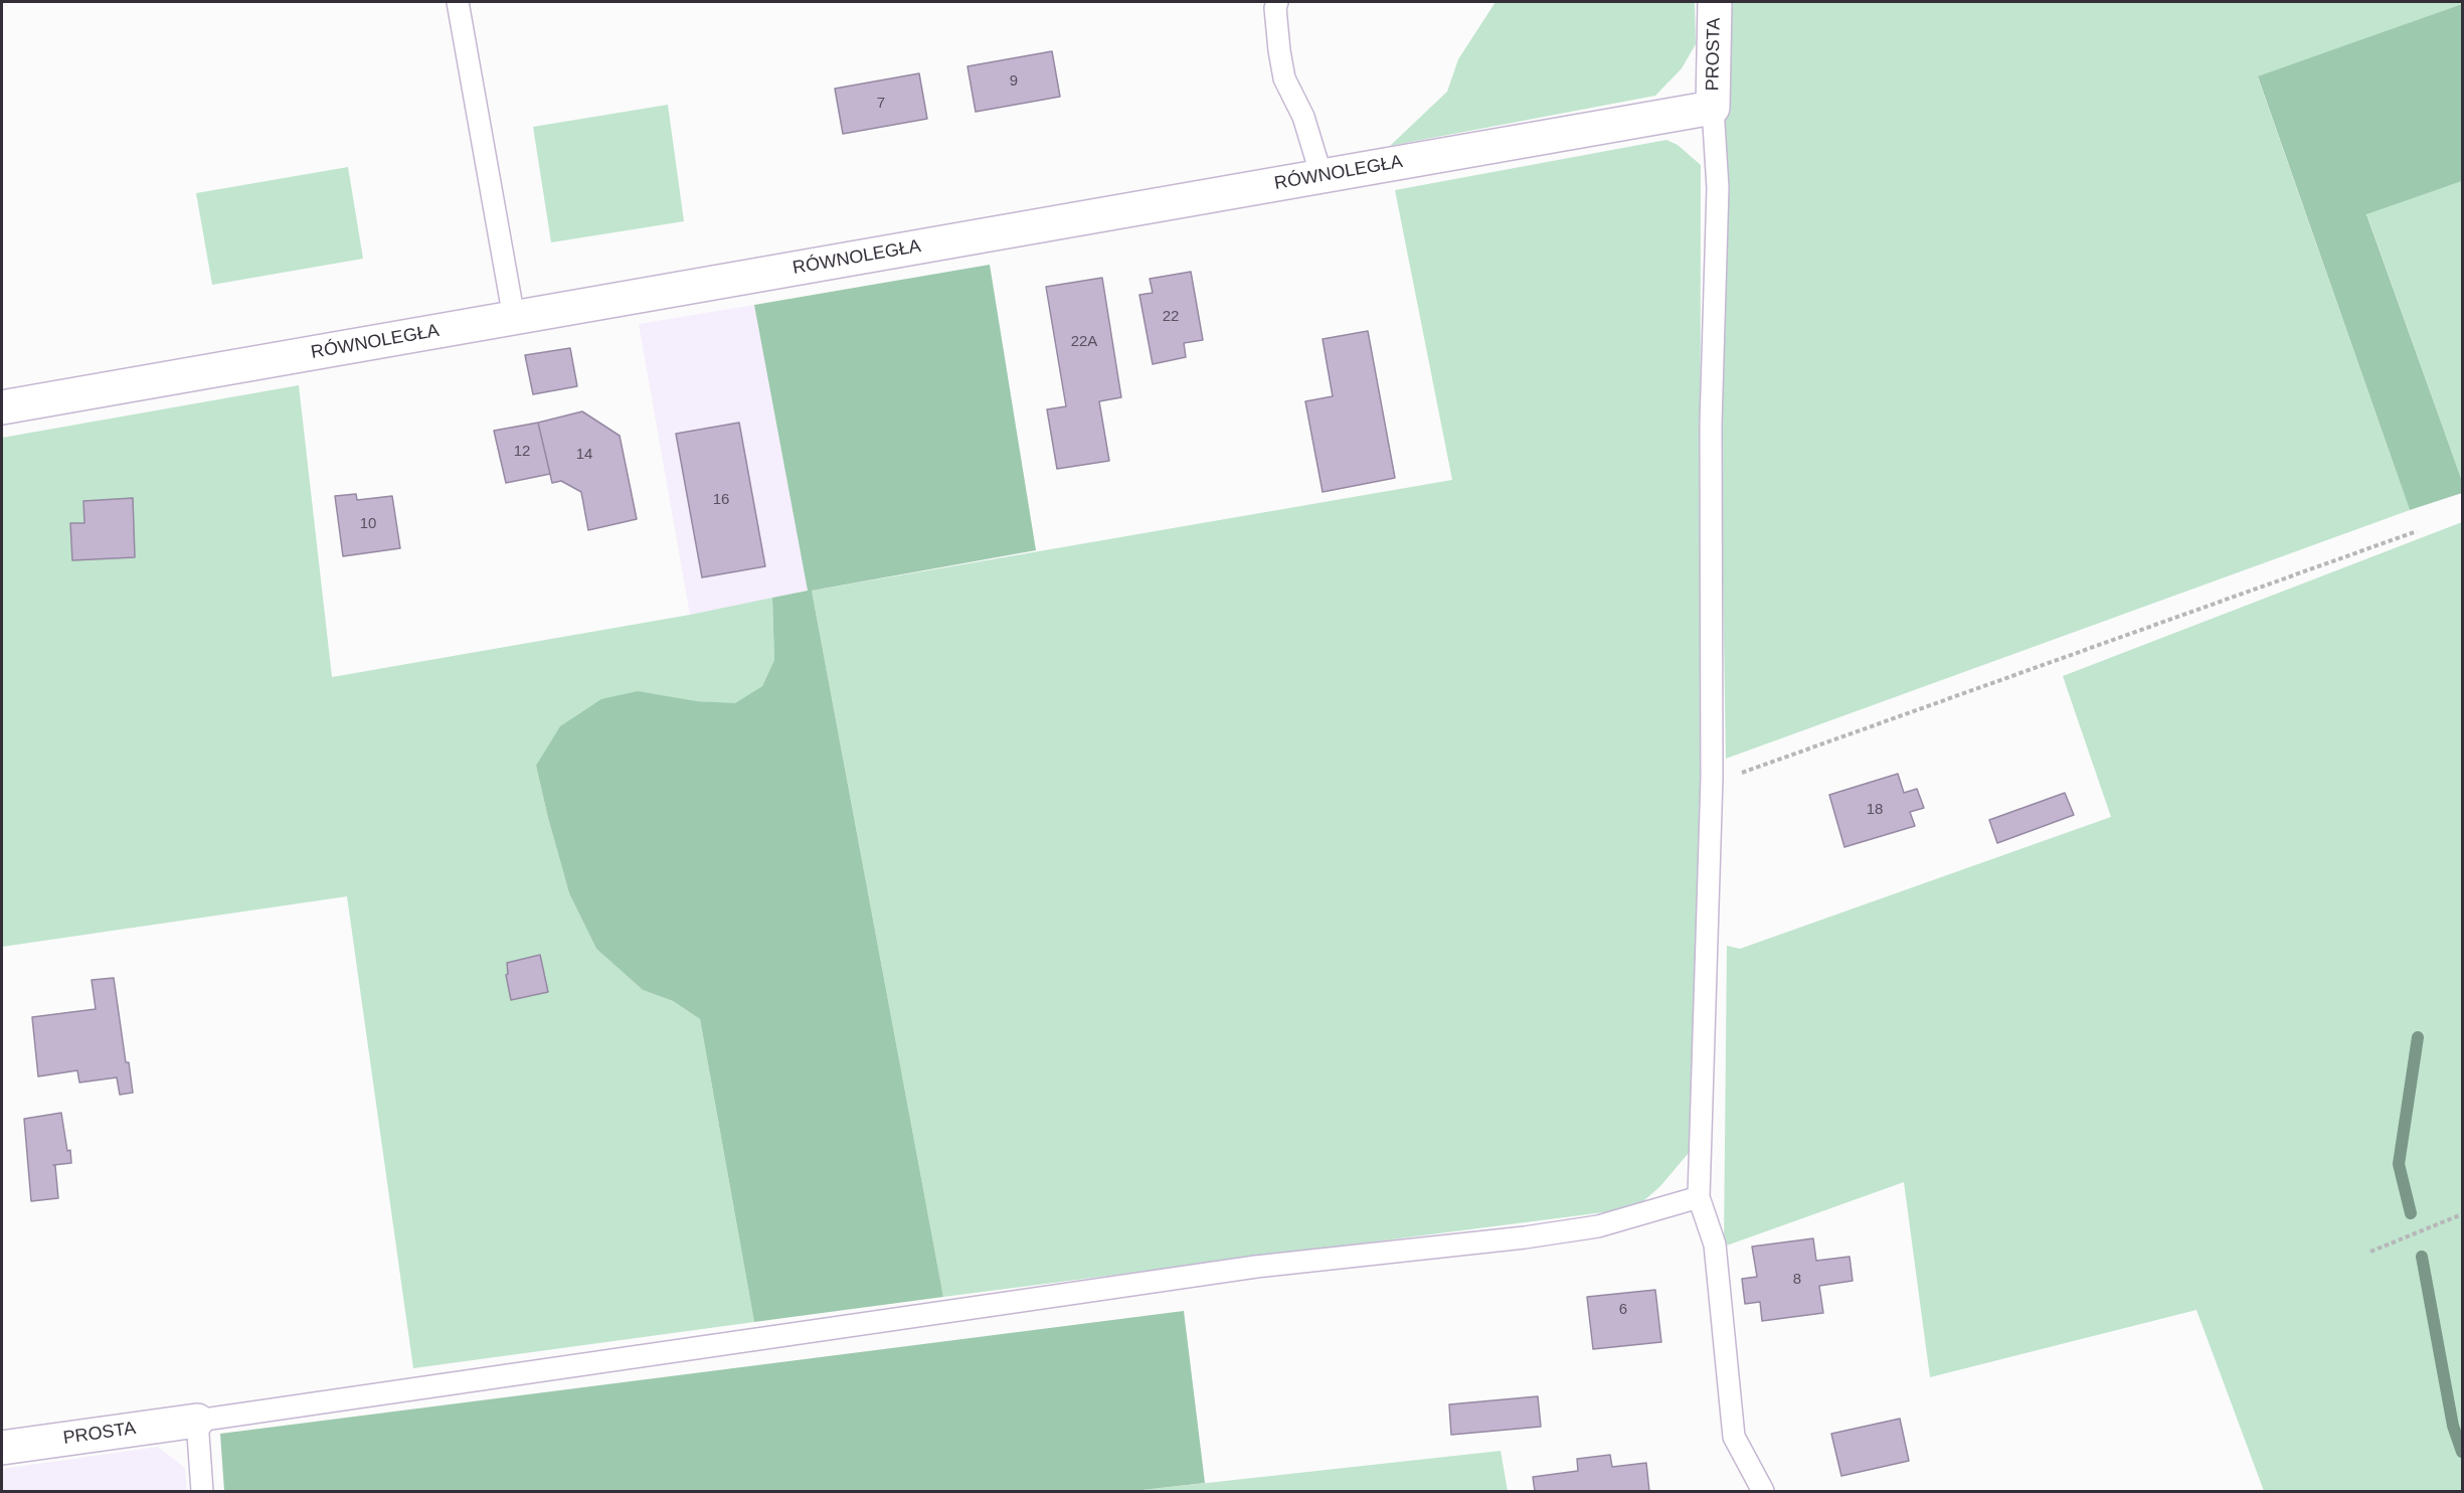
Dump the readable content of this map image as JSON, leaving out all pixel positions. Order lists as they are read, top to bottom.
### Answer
{
  "streets": {
    "street": ["PROSTA", "RÓWNOLEGŁA"]
  },
  "crossings": [
    ["PROSTA", "RÓWNOLEGŁA"]
  ],
  "house_numbers": [
    "9",
    "7",
    "22",
    "22A",
    "12",
    "14",
    "16",
    "10",
    "18",
    "8",
    "6"
  ]
}
